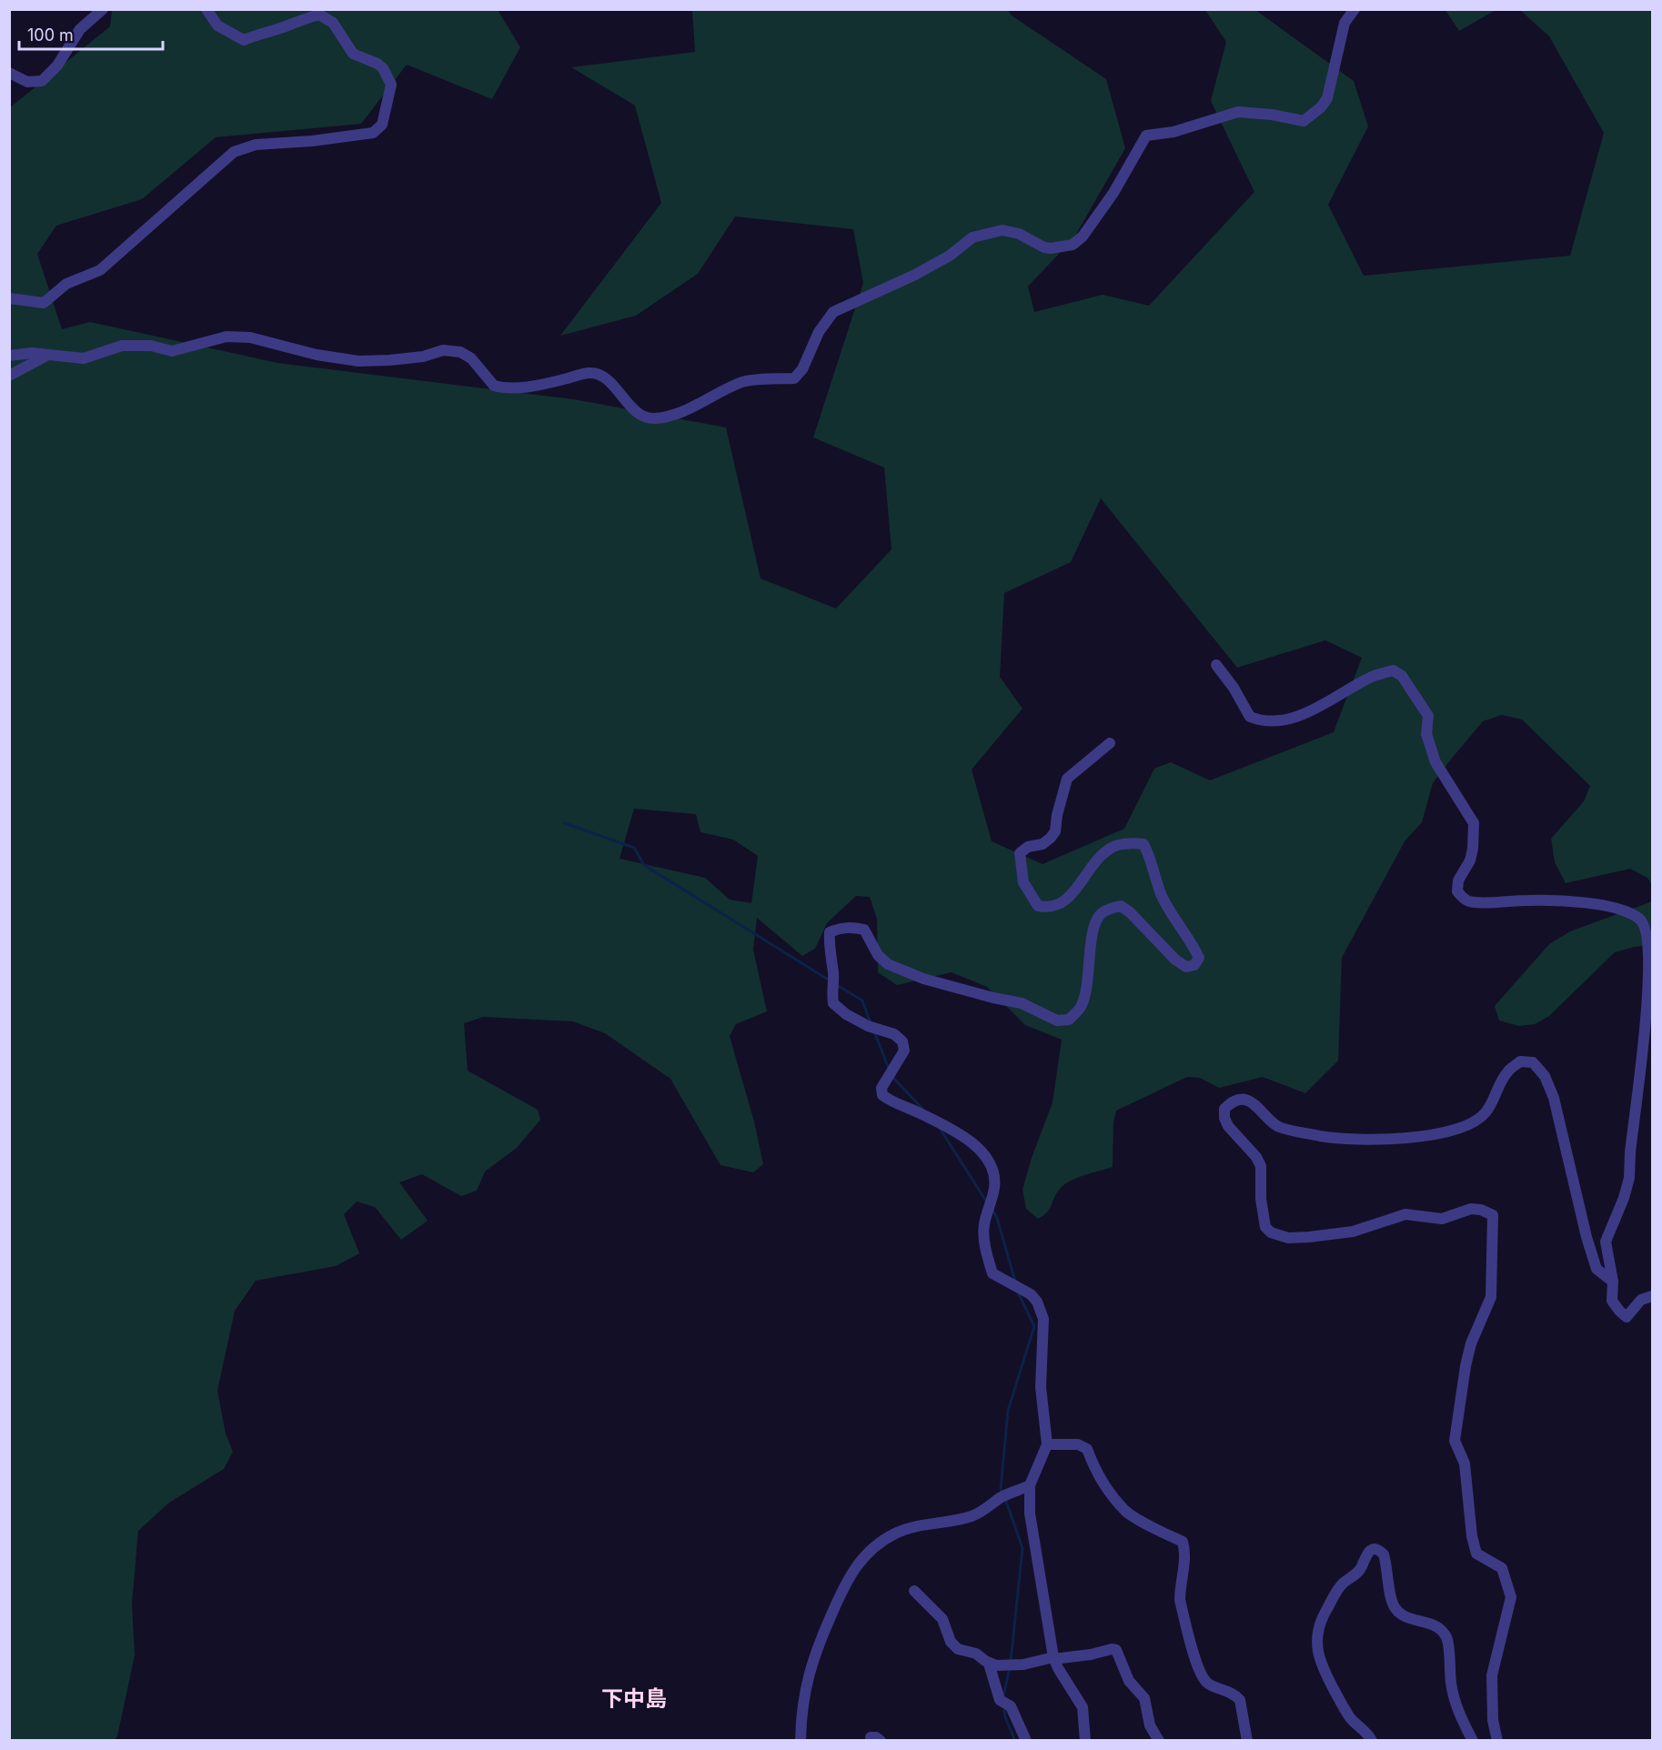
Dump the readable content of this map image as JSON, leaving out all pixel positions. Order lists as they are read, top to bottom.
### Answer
{
  "districts": ["下中島"],
  "scale_bar": "100 m"
}
